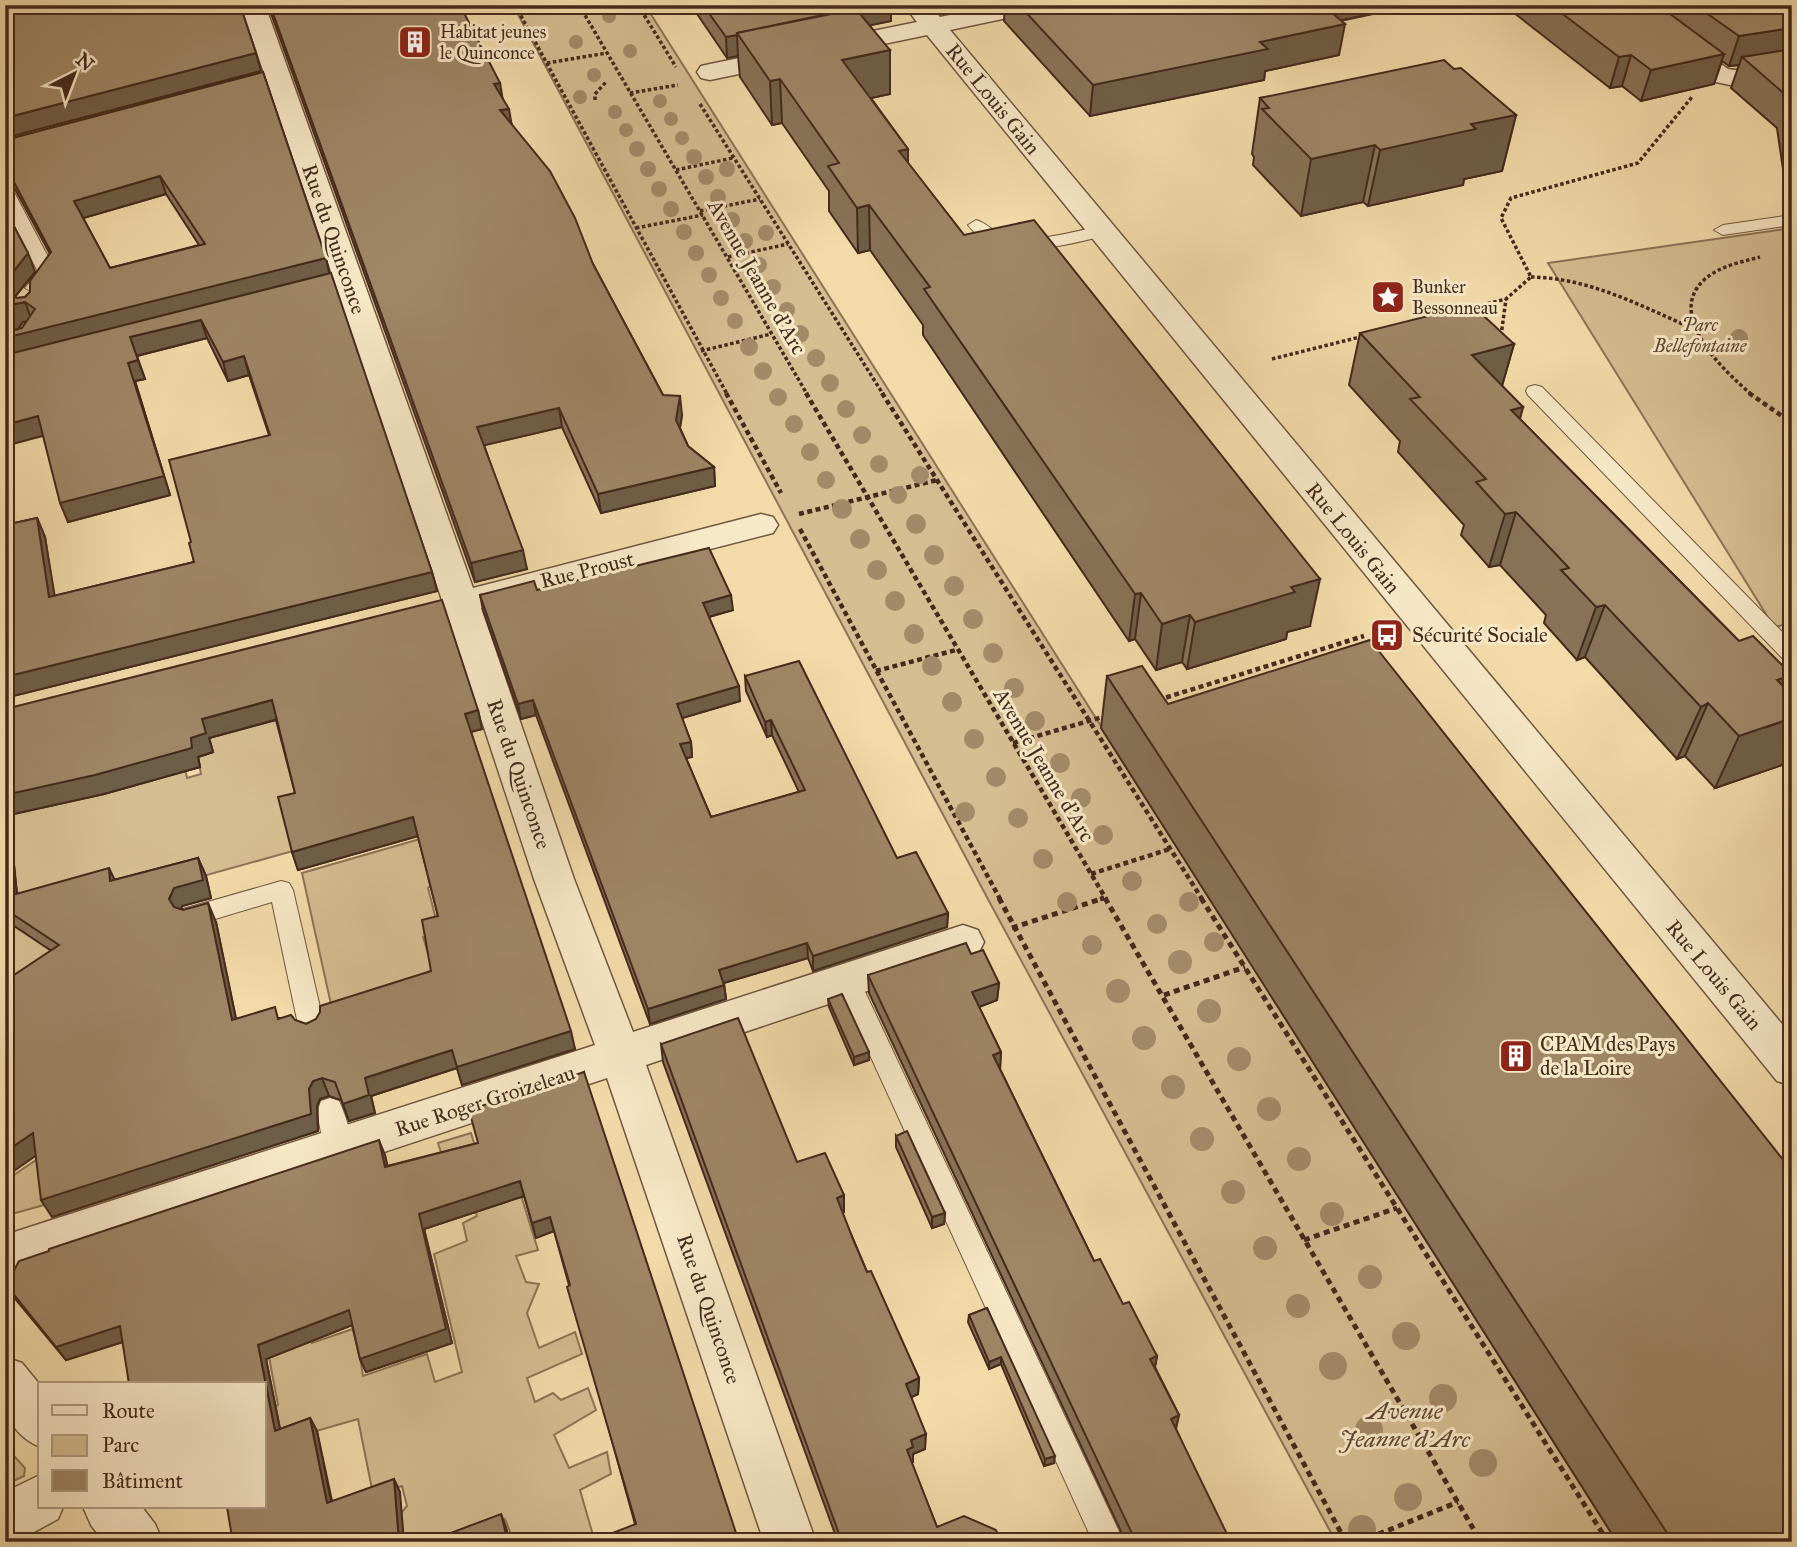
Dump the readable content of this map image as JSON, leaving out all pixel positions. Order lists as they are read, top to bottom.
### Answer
{
  "streets": {
    "street": [
      "Rue Louis Gain",
      "Rue du Quinconce",
      "Rue Proust",
      "Rue Roger Groizeleau"
    ],
    "path": ["Avenue Jeanne d'Arc"]
  },
  "crossings": [
    ["Rue du Quinconce", "Rue Proust"],
    ["Rue du Quinconce", "Rue Roger Groizeleau"]
  ],
  "parks": ["Parc Bellefontaine", "Avenue Jeanne d'Arc"],
  "places": {
    "building": ["Habitat jeunes le Quinconce", "CPAM des Pays de la Loire"],
    "place": ["Bunker Bessonneau"],
    "bus stop": ["Sécurité Sociale"]
  },
  "legend": ["Route", "Parc", "Bâtiment"],
  "north": "top right"
}
